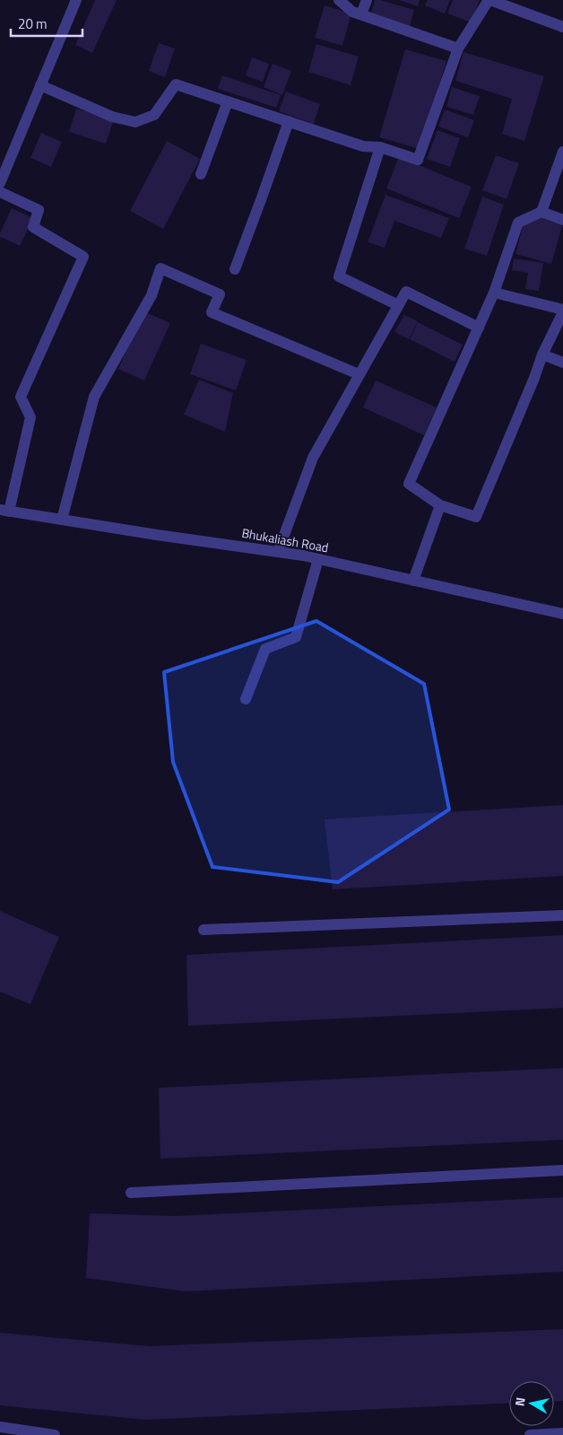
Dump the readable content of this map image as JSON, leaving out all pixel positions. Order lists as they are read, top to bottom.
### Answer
{
  "streets": {
    "street": ["Bhukaliash Road"]
  },
  "scale_bar": "20 m",
  "north": "left"
}
